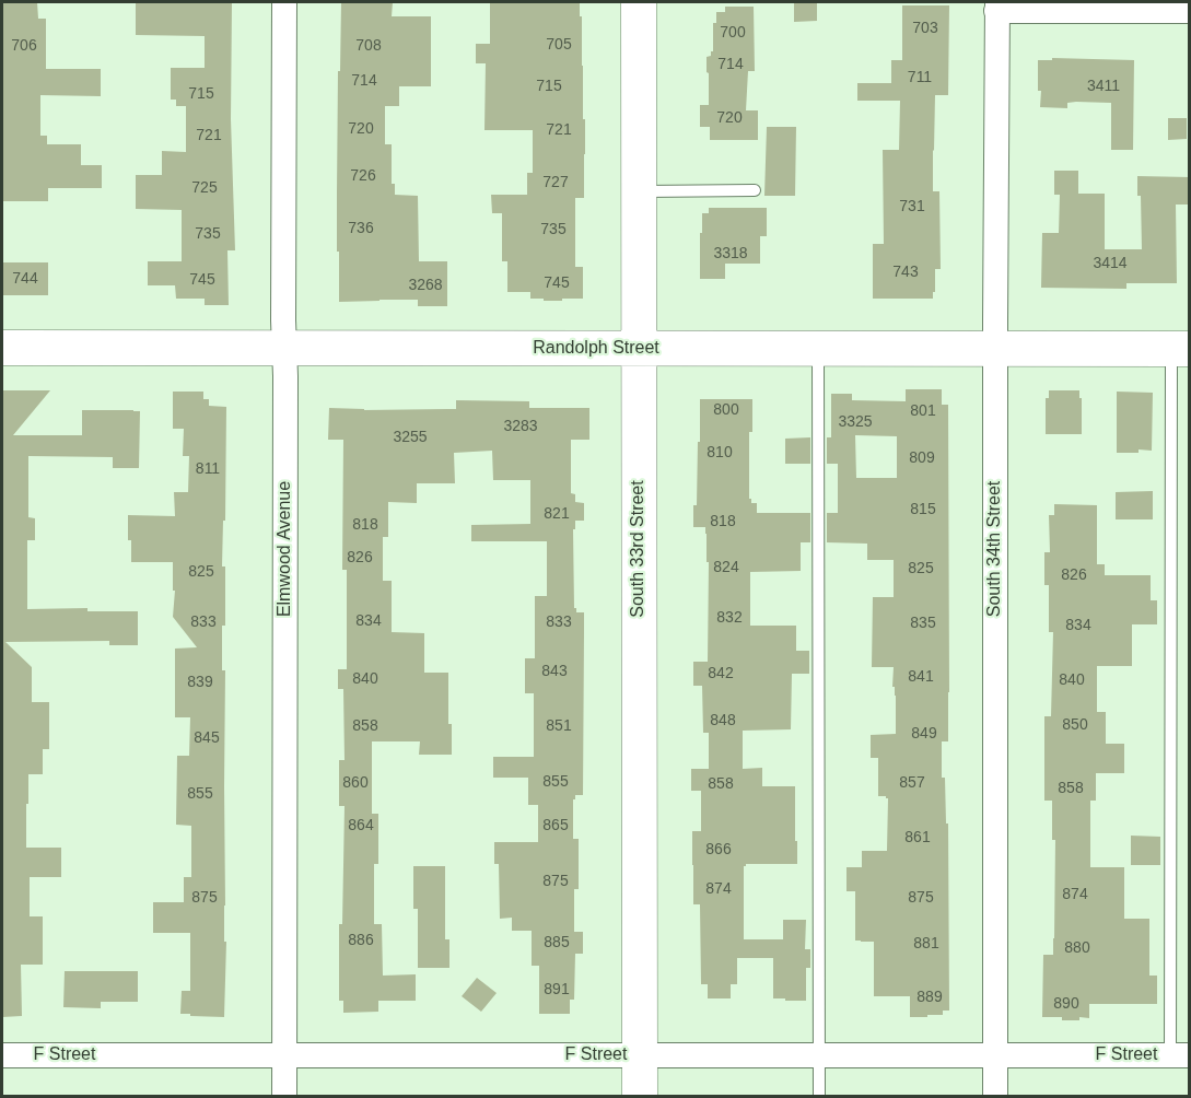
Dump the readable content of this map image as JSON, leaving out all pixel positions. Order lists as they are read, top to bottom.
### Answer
{
  "streets": {
    "main road": ["Randolph Street", "South 33rd Street"],
    "street": ["Elmwood Avenue", "South 34th Street", "F Street"]
  },
  "crossings": [
    ["Randolph Street", "Elmwood Avenue"],
    ["Randolph Street", "South 33rd Street"],
    ["Randolph Street", "South 34th Street"],
    ["Elmwood Avenue", "F Street"],
    ["South 33rd Street", "F Street"],
    ["South 34th Street", "F Street"]
  ],
  "house_numbers": [
    "703",
    "700",
    "705",
    "706",
    "708",
    "714",
    "711",
    "714",
    "715",
    "3411",
    "715",
    "720",
    "720",
    "721",
    "721",
    "726",
    "727",
    "725",
    "731",
    "736",
    "735",
    "735",
    "3318",
    "3414",
    "743",
    "744",
    "745",
    "745",
    "3268",
    "800",
    "801",
    "3325",
    "3283",
    "3255",
    "810",
    "809",
    "811",
    "815",
    "821",
    "818",
    "818",
    "826",
    "824",
    "825",
    "825",
    "826",
    "832",
    "834",
    "833",
    "833",
    "835",
    "834",
    "843",
    "842",
    "841",
    "840",
    "840",
    "839",
    "848",
    "850",
    "858",
    "851",
    "849",
    "845",
    "855",
    "860",
    "857",
    "858",
    "858",
    "855",
    "864",
    "865",
    "861",
    "866",
    "875",
    "874",
    "874",
    "875",
    "875",
    "886",
    "885",
    "881",
    "880",
    "891",
    "889",
    "890"
  ]
}
